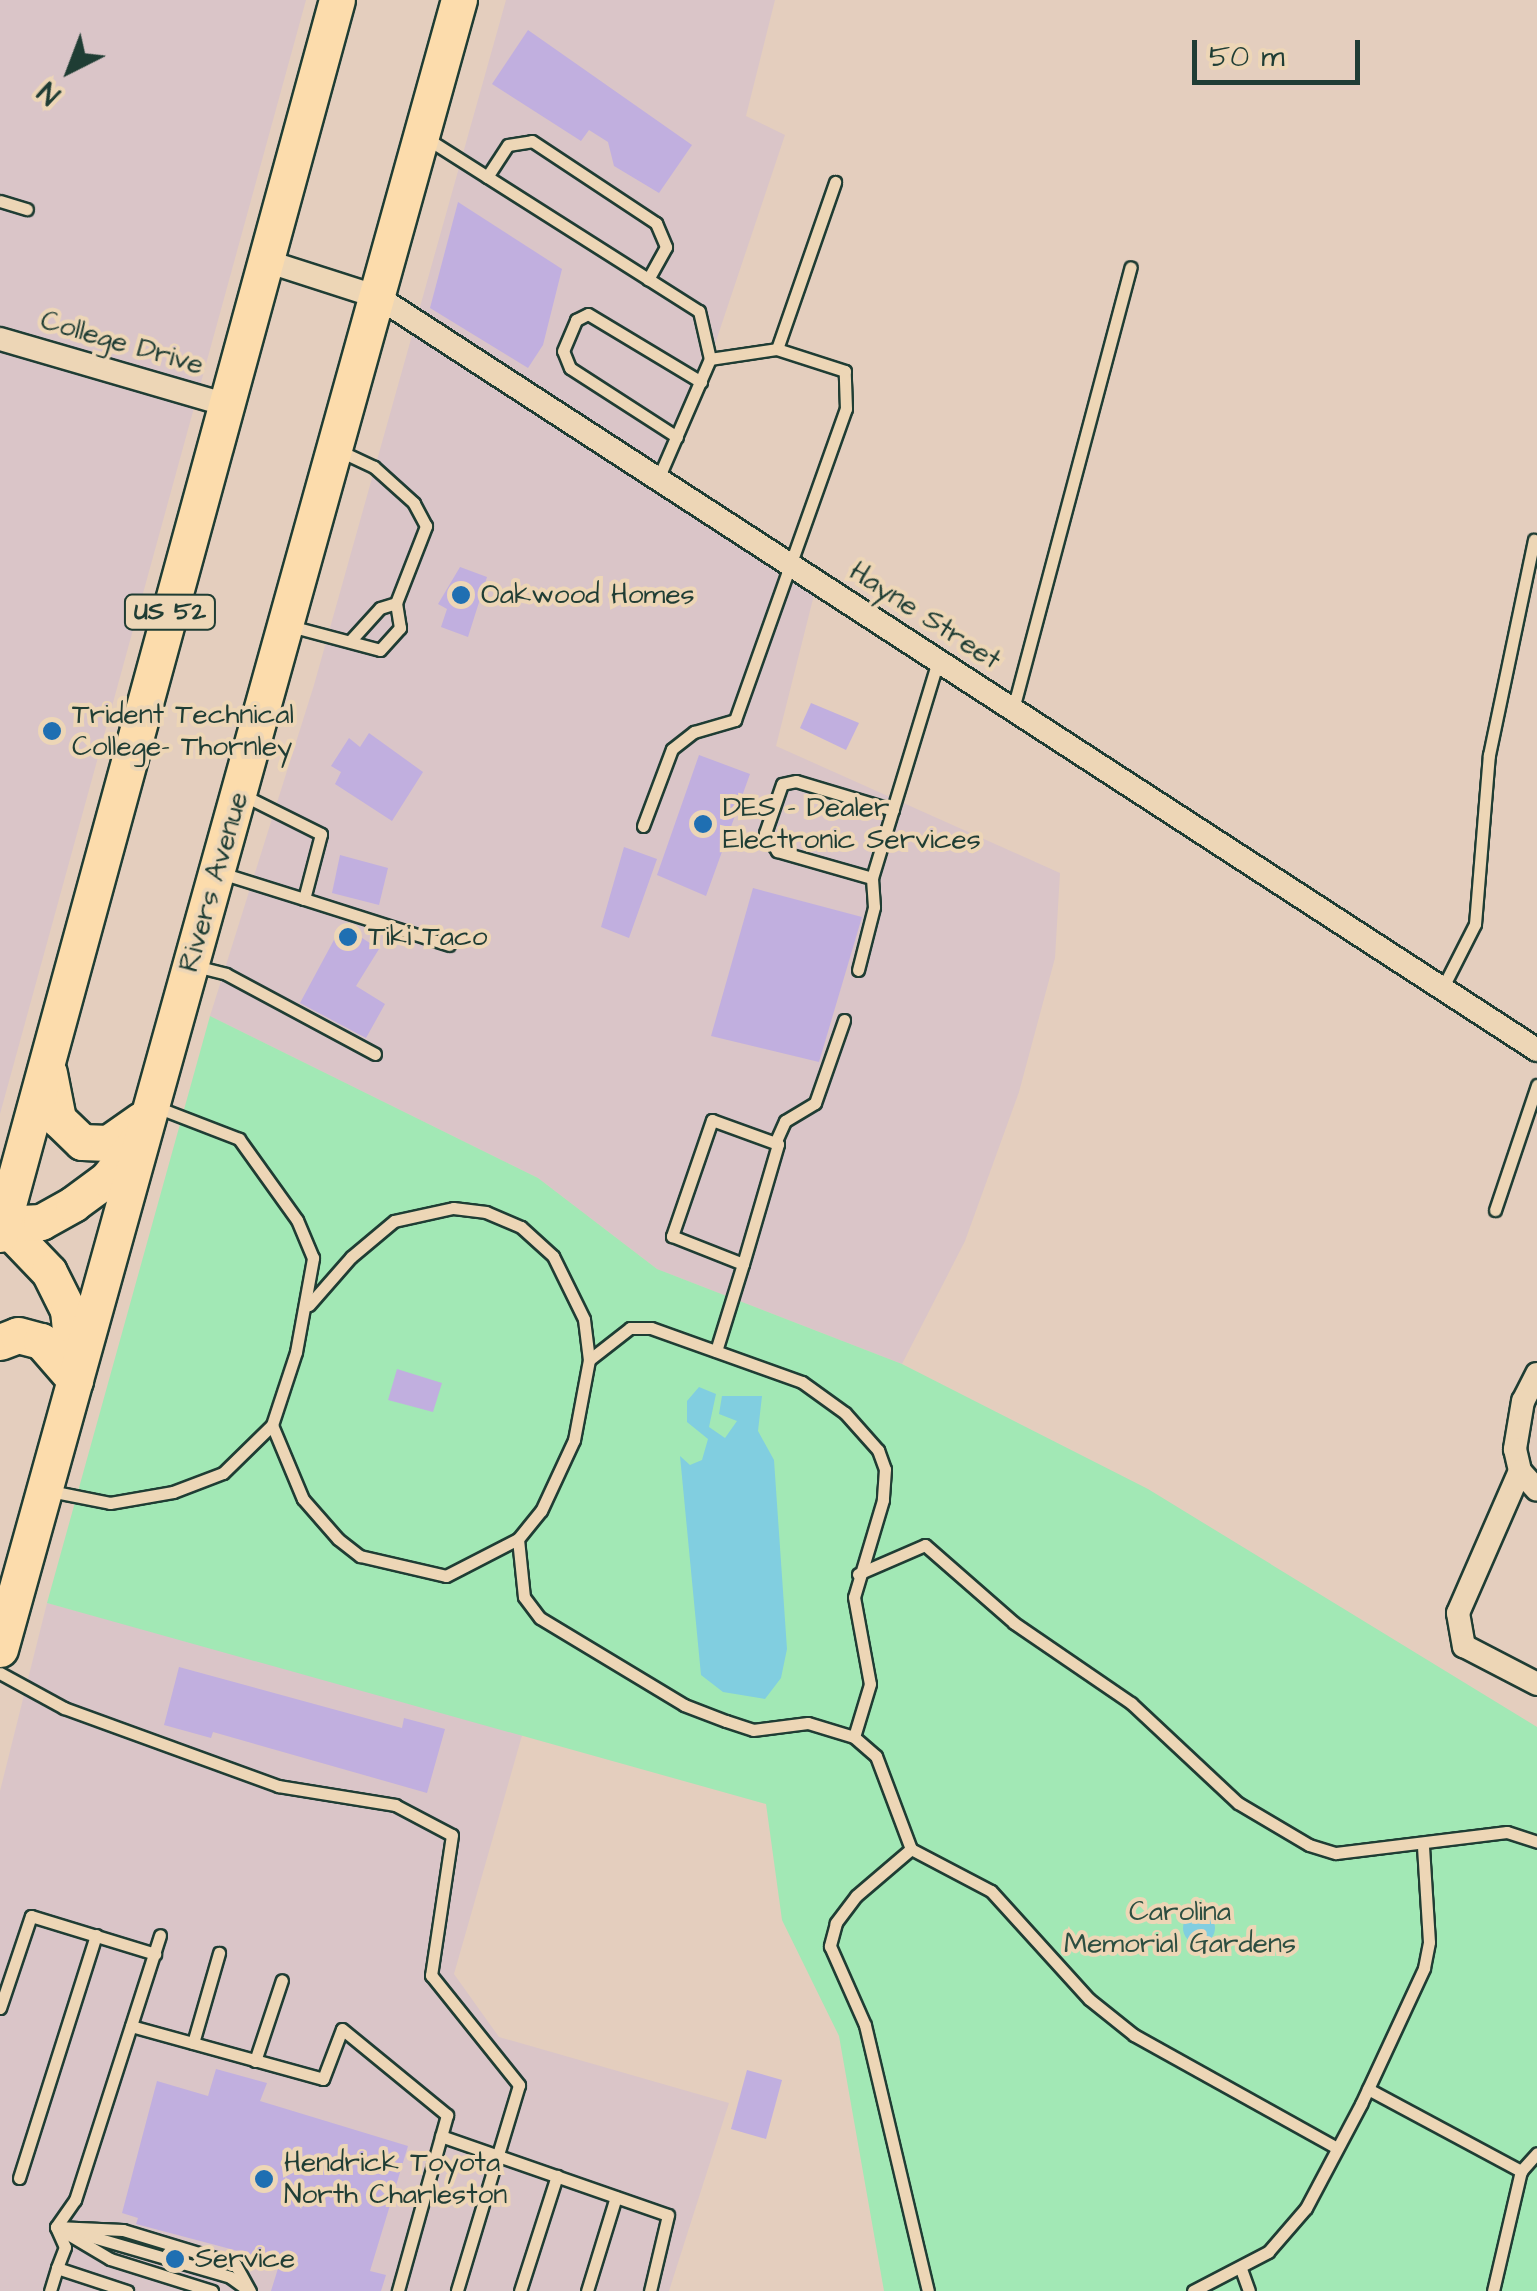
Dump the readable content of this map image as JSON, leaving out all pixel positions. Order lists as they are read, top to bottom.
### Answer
{
  "streets": {
    "main road": ["US 52", "Rivers Avenue"],
    "street": ["College Drive", "Hayne Street"]
  },
  "crossings": [
    ["College Drive", "US 52"],
    ["US 52", "Hayne Street"],
    ["Hayne Street", "Rivers Avenue"]
  ],
  "parks": ["Carolina Memorial Gardens"],
  "places": [
    "Oakwood Homes",
    "Trident Technical College- Thornley",
    "DES - Dealer Electronic Services",
    "Tiki Taco",
    "Hendrick Toyota North Charleston",
    "Service"
  ],
  "scale_bar": "50 m",
  "north": "bottom left"
}
